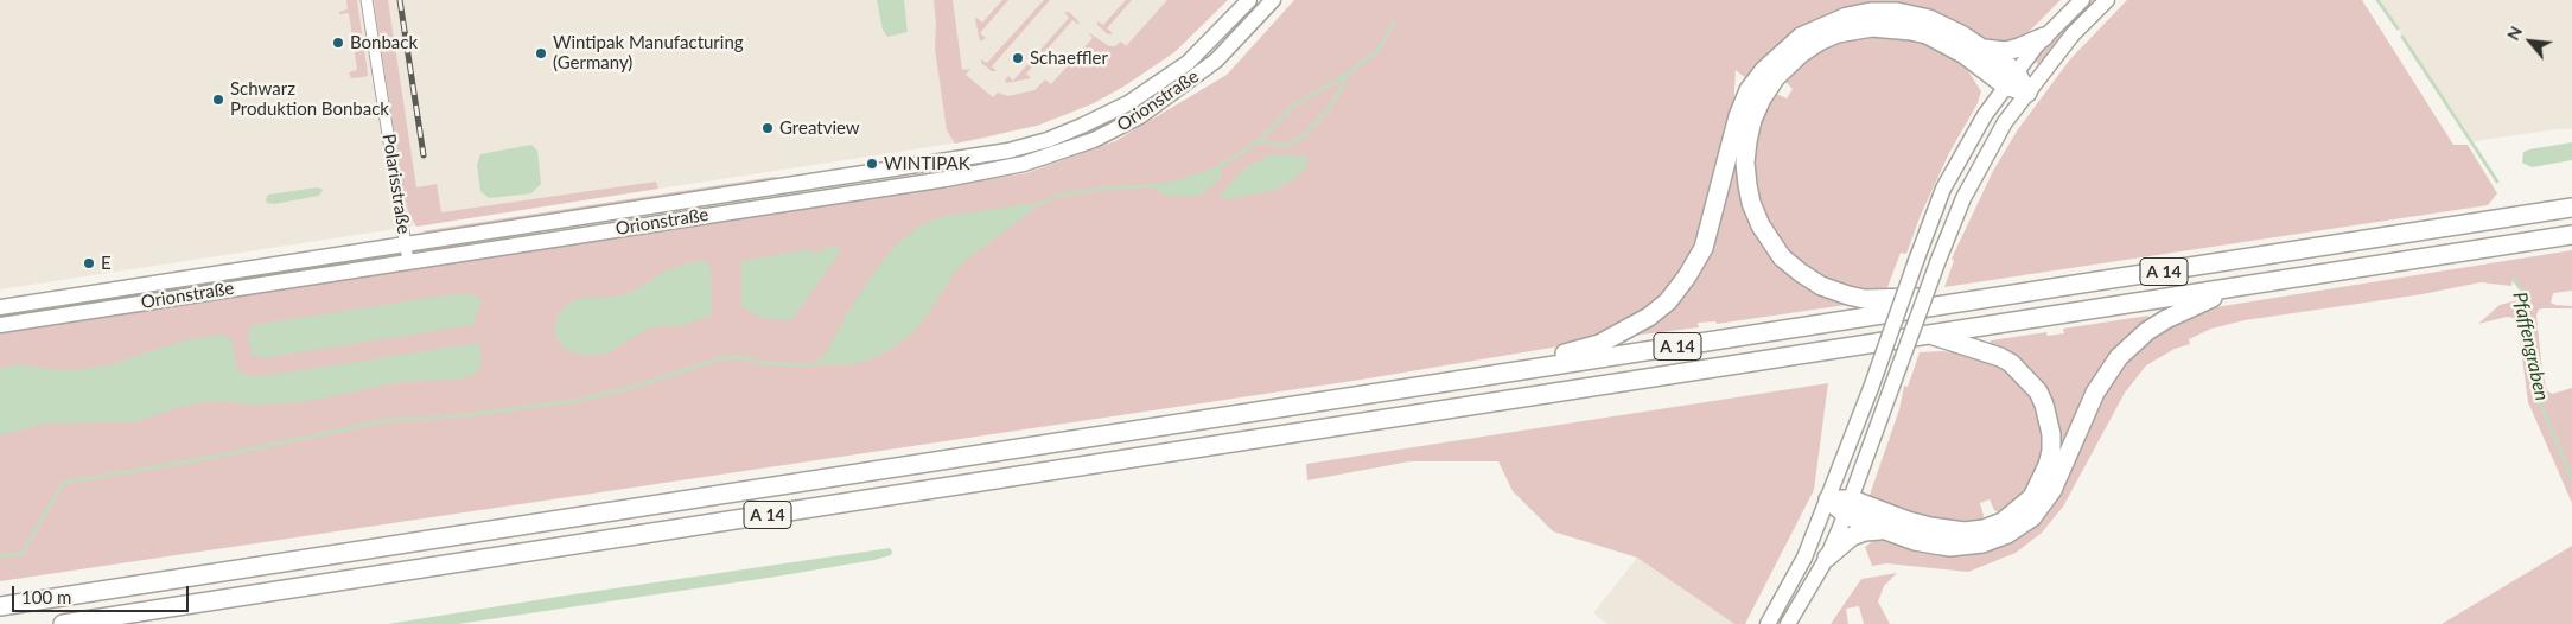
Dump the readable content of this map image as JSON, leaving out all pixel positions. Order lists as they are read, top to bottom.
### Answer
{
  "streets": {
    "highway": ["A 14"],
    "street": ["Orionstraße", "Polarisstraße"]
  },
  "crossings": [
    ["Orionstraße", "Polarisstraße"]
  ],
  "water": ["Pfaffengraben"],
  "places": [
    "Bonback",
    "Wintipak Manufacturing (Germany)",
    "Schaeffler",
    "Schwarz Produktion Bonback",
    "Greatview",
    "WINTIPAK",
    "E"
  ],
  "scale_bar": "100 m",
  "north": "top left"
}
